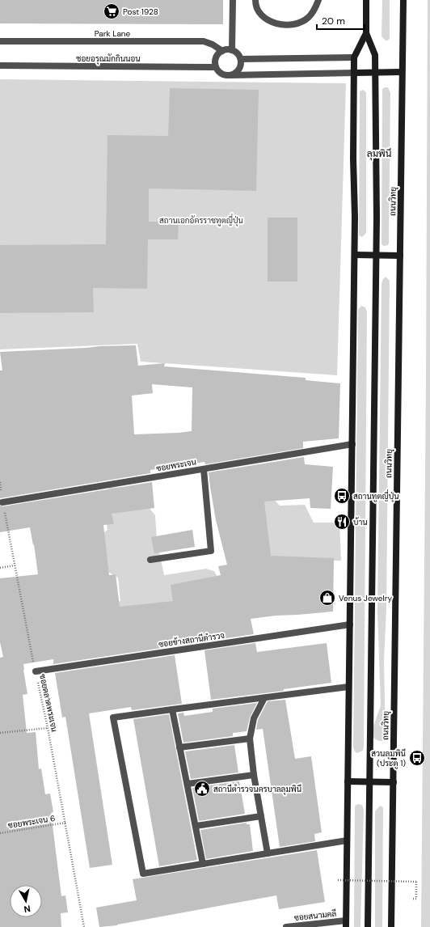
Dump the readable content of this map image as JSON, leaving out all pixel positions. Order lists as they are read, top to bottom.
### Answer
{
  "streets": {
    "main road": ["ถนนวิทยุ"],
    "street": [
      "Park Lane",
      "ซอยอรุณมักกินนอน",
      "ซอยพระเจน",
      "ซอยข้างสถานีตำรวจ",
      "ซอยสนามคลี"
    ],
    "path": ["ซอยตลาดพระเจน", "ซอยพระเจน 6"]
  },
  "crossings": [
    ["Park Lane", "ซอยอรุณมักกินนอน"],
    ["ถนนวิทยุ", "ซอยพระเจน"],
    ["ถนนวิทยุ", "ซอยข้างสถานีตำรวจ"],
    ["ถนนวิทยุ", "ซอยสนามคลี"],
    ["ซอยพระเจน", "ซอยตลาดพระเจน"],
    ["ซอยข้างสถานีตำรวจ", "ซอยตลาดพระเจน"],
    ["ซอยตลาดพระเจน", "ซอยพระเจน 6"]
  ],
  "districts": ["ลุมพินี"],
  "parks": ["สถานเอกอัครราชทูตญี่ปุ่น"],
  "places": {
    "supermarket": ["Post 1928"],
    "bus stop": ["สถานทูตญี่ปุ่น", "สวนลุมพินี (ประตู 1)"],
    "restaurant": ["บ้าน"],
    "shop": ["Venus Jewelry"],
    "public building": ["สถานีตำรวจนครบาลลุมพินี"]
  },
  "scale_bar": "20 m",
  "north": "bottom"
}
